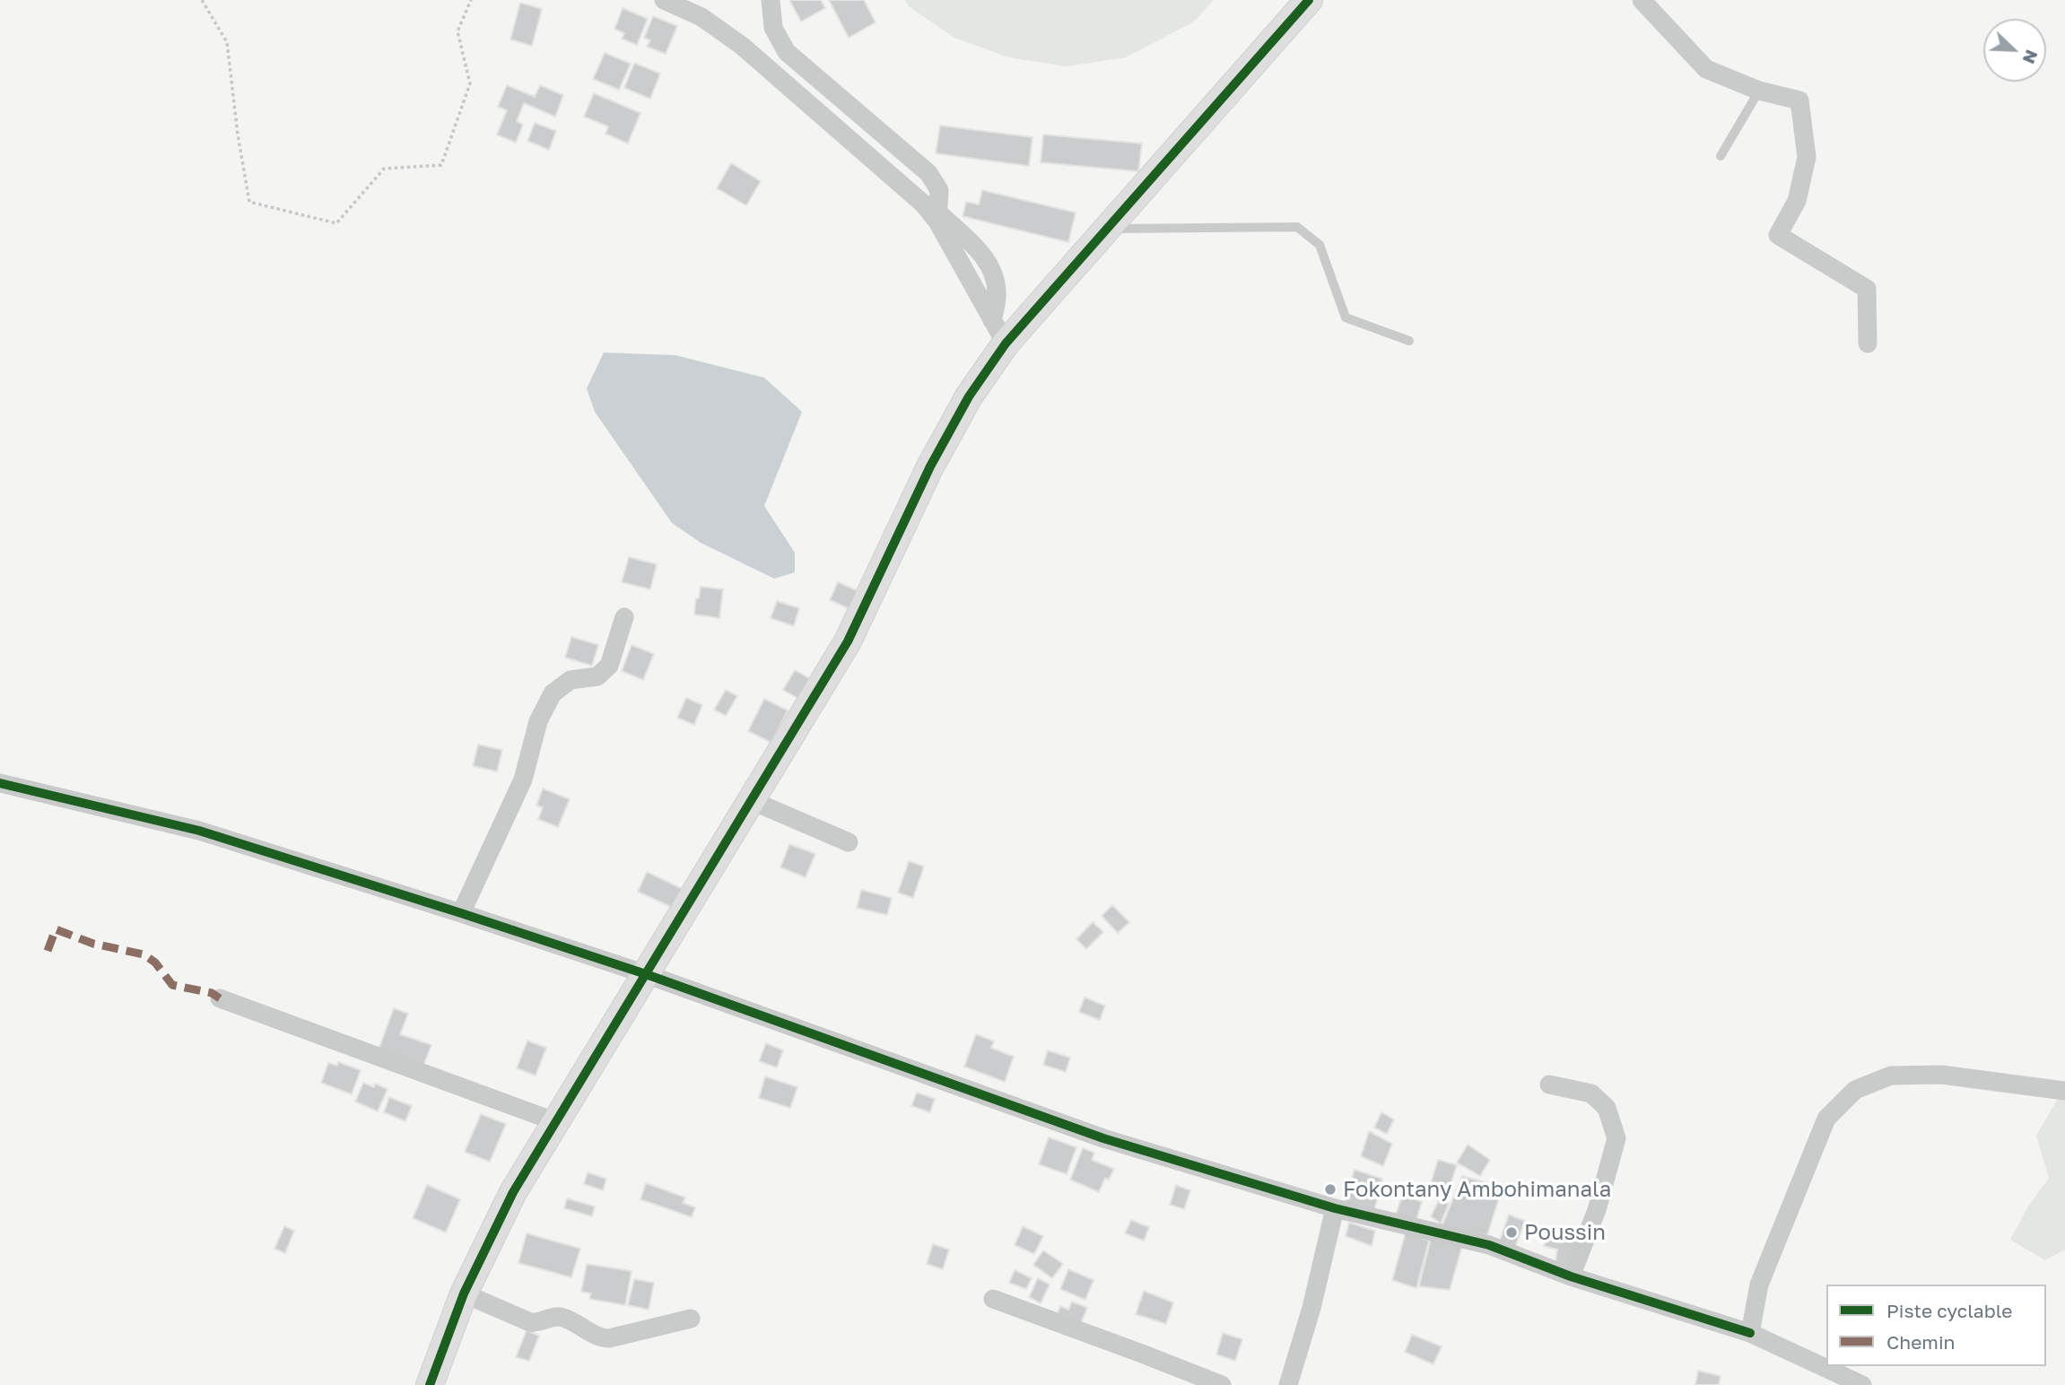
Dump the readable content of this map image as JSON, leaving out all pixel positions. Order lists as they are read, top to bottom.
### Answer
{
  "places": ["Fokontany Ambohimanala", "Poussin"],
  "legend": ["Piste cyclable", "Chemin"],
  "north": "bottom right"
}
